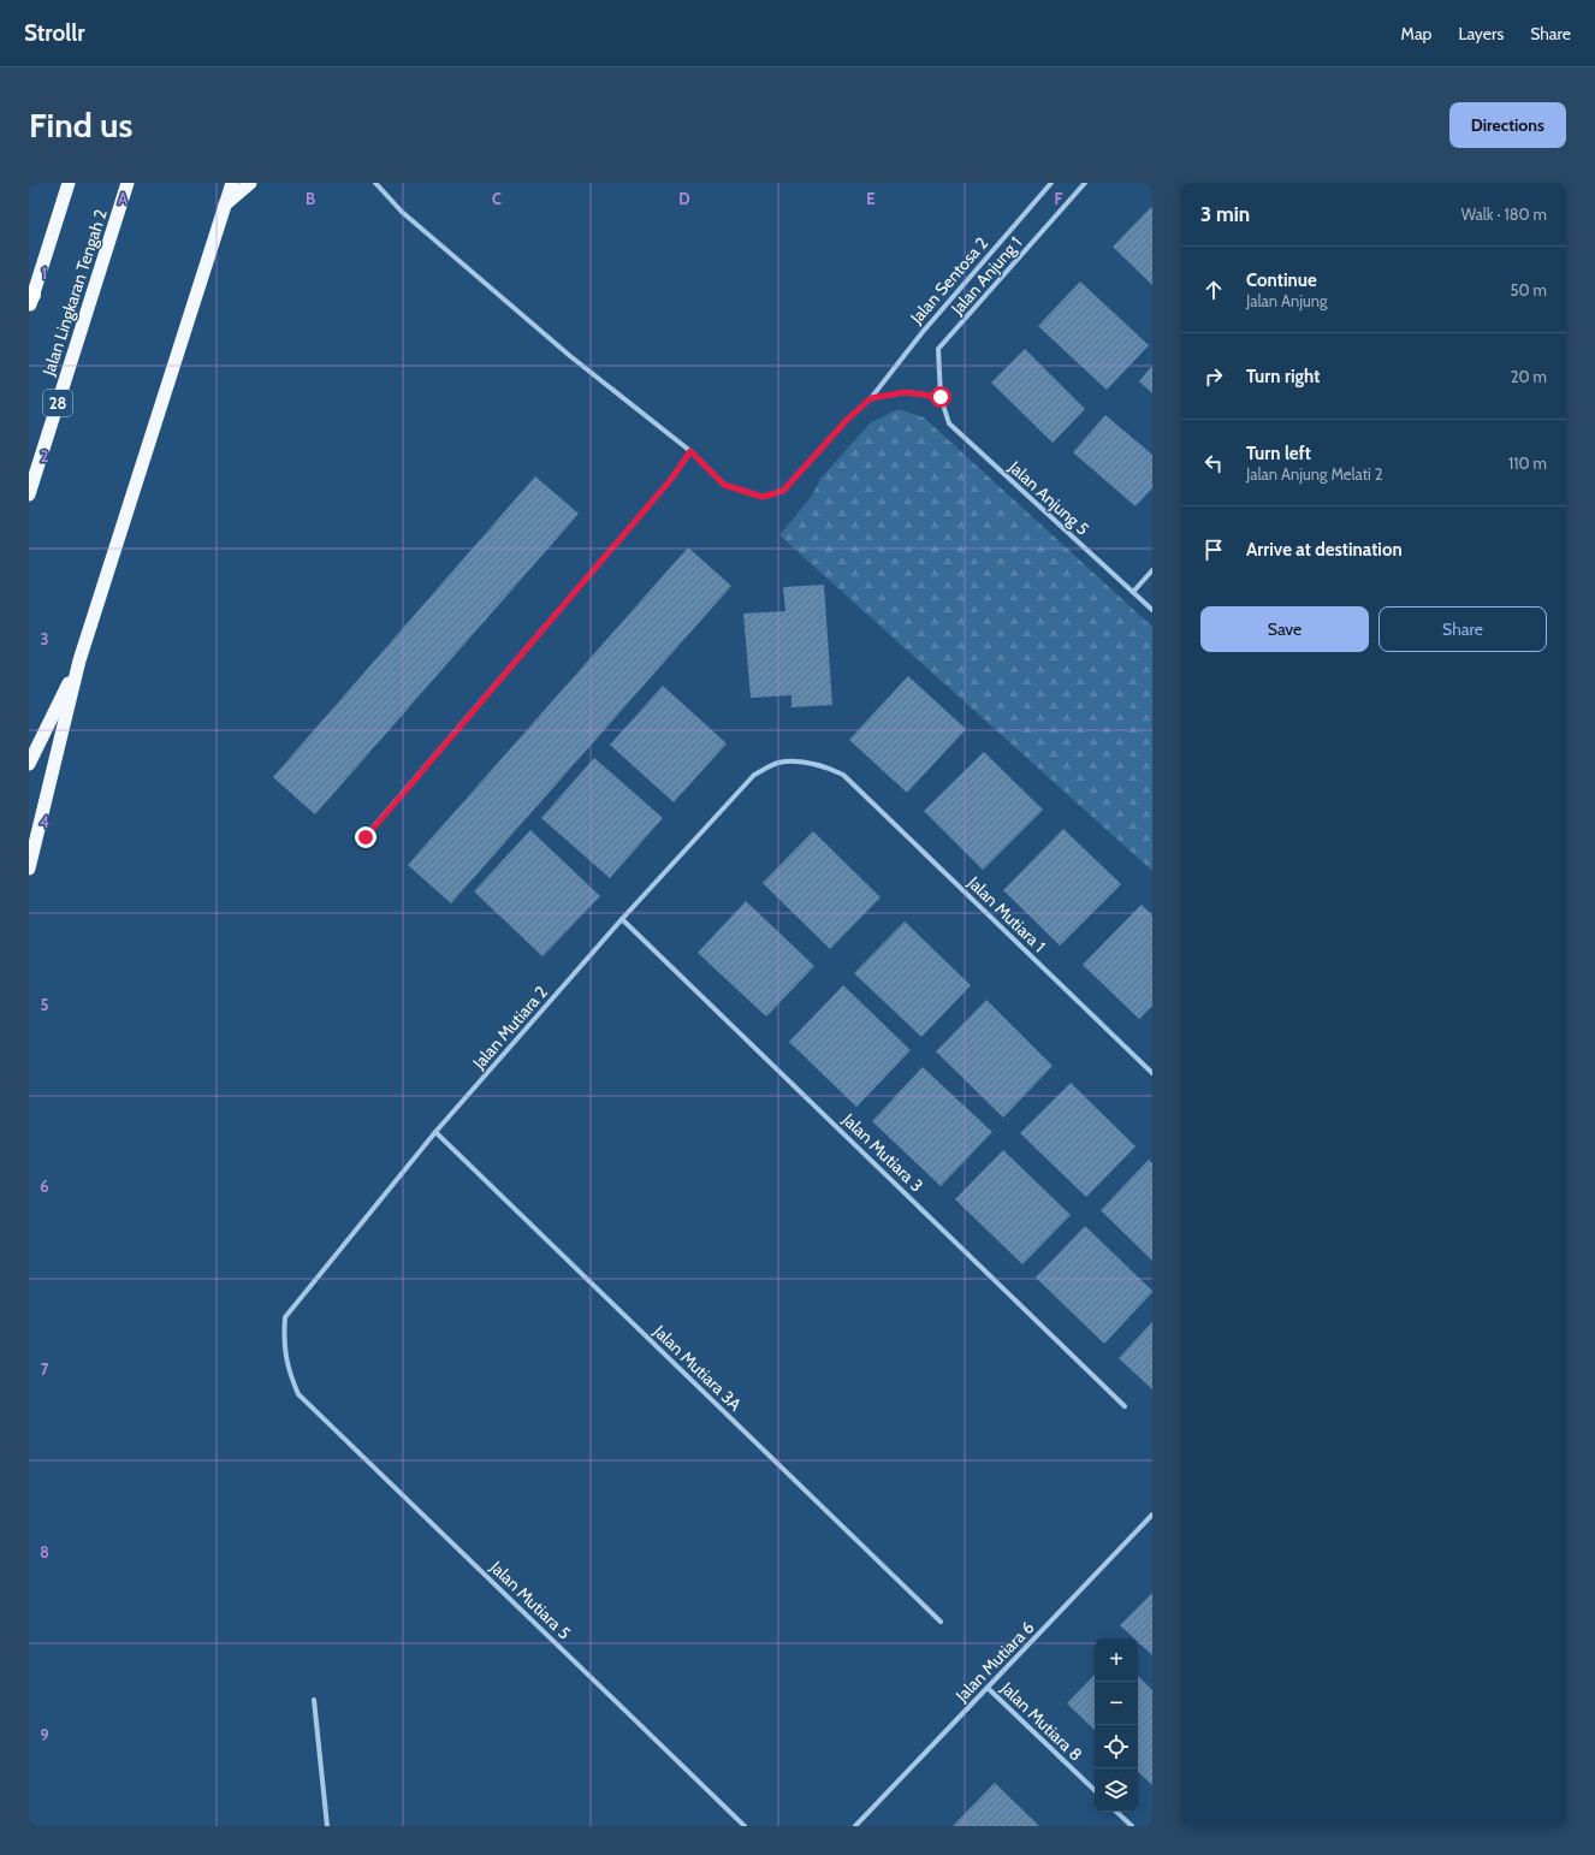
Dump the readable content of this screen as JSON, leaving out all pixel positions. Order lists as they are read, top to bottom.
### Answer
{
  "streets": {
    "highway": ["Jalan Lingkaran Tengah 2", "28"],
    "street": [
      "Jalan Anjung 1",
      "Jalan Sentosa 2",
      "Jalan Anjung 5",
      "Jalan Mutiara 1",
      "Jalan Mutiara 2",
      "Jalan Mutiara 3",
      "Jalan Mutiara 3A",
      "Jalan Mutiara 5",
      "Jalan Mutiara 6",
      "Jalan Mutiara 8"
    ]
  },
  "crossings": [
    ["Jalan Anjung 1", "Jalan Anjung 5"],
    ["Jalan Mutiara 1", "Jalan Mutiara 2"],
    ["Jalan Mutiara 2", "Jalan Mutiara 3"],
    ["Jalan Mutiara 2", "Jalan Mutiara 3A"],
    ["Jalan Mutiara 2", "Jalan Mutiara 5"],
    ["Jalan Mutiara 6", "Jalan Mutiara 8"]
  ],
  "page": {
    "header": "Strollr",
    "nav": ["Map", "Layers", "Share"],
    "buttons": [
      "Directions",
      ["Save", "Share"]
    ],
    "title": "Find us",
    "heading": ["3 min", "Walk · 180 m"],
    "list": [
      ["Continue", "Jalan Anjung", "50 m"],
      ["Turn right", "20 m"],
      ["Turn left", "Jalan Anjung Melati 2", "110 m"],
      "Arrive at destination"
    ],
    "map_buttons": ["+", "−"]
  },
  "grid": {
    "columns": [
      "A",
      "B",
      "C",
      "D",
      "E",
      "F"
    ],
    "rows": [
      "1",
      "2",
      "3",
      "4",
      "5",
      "6",
      "7",
      "8",
      "9"
    ]
  }
}
